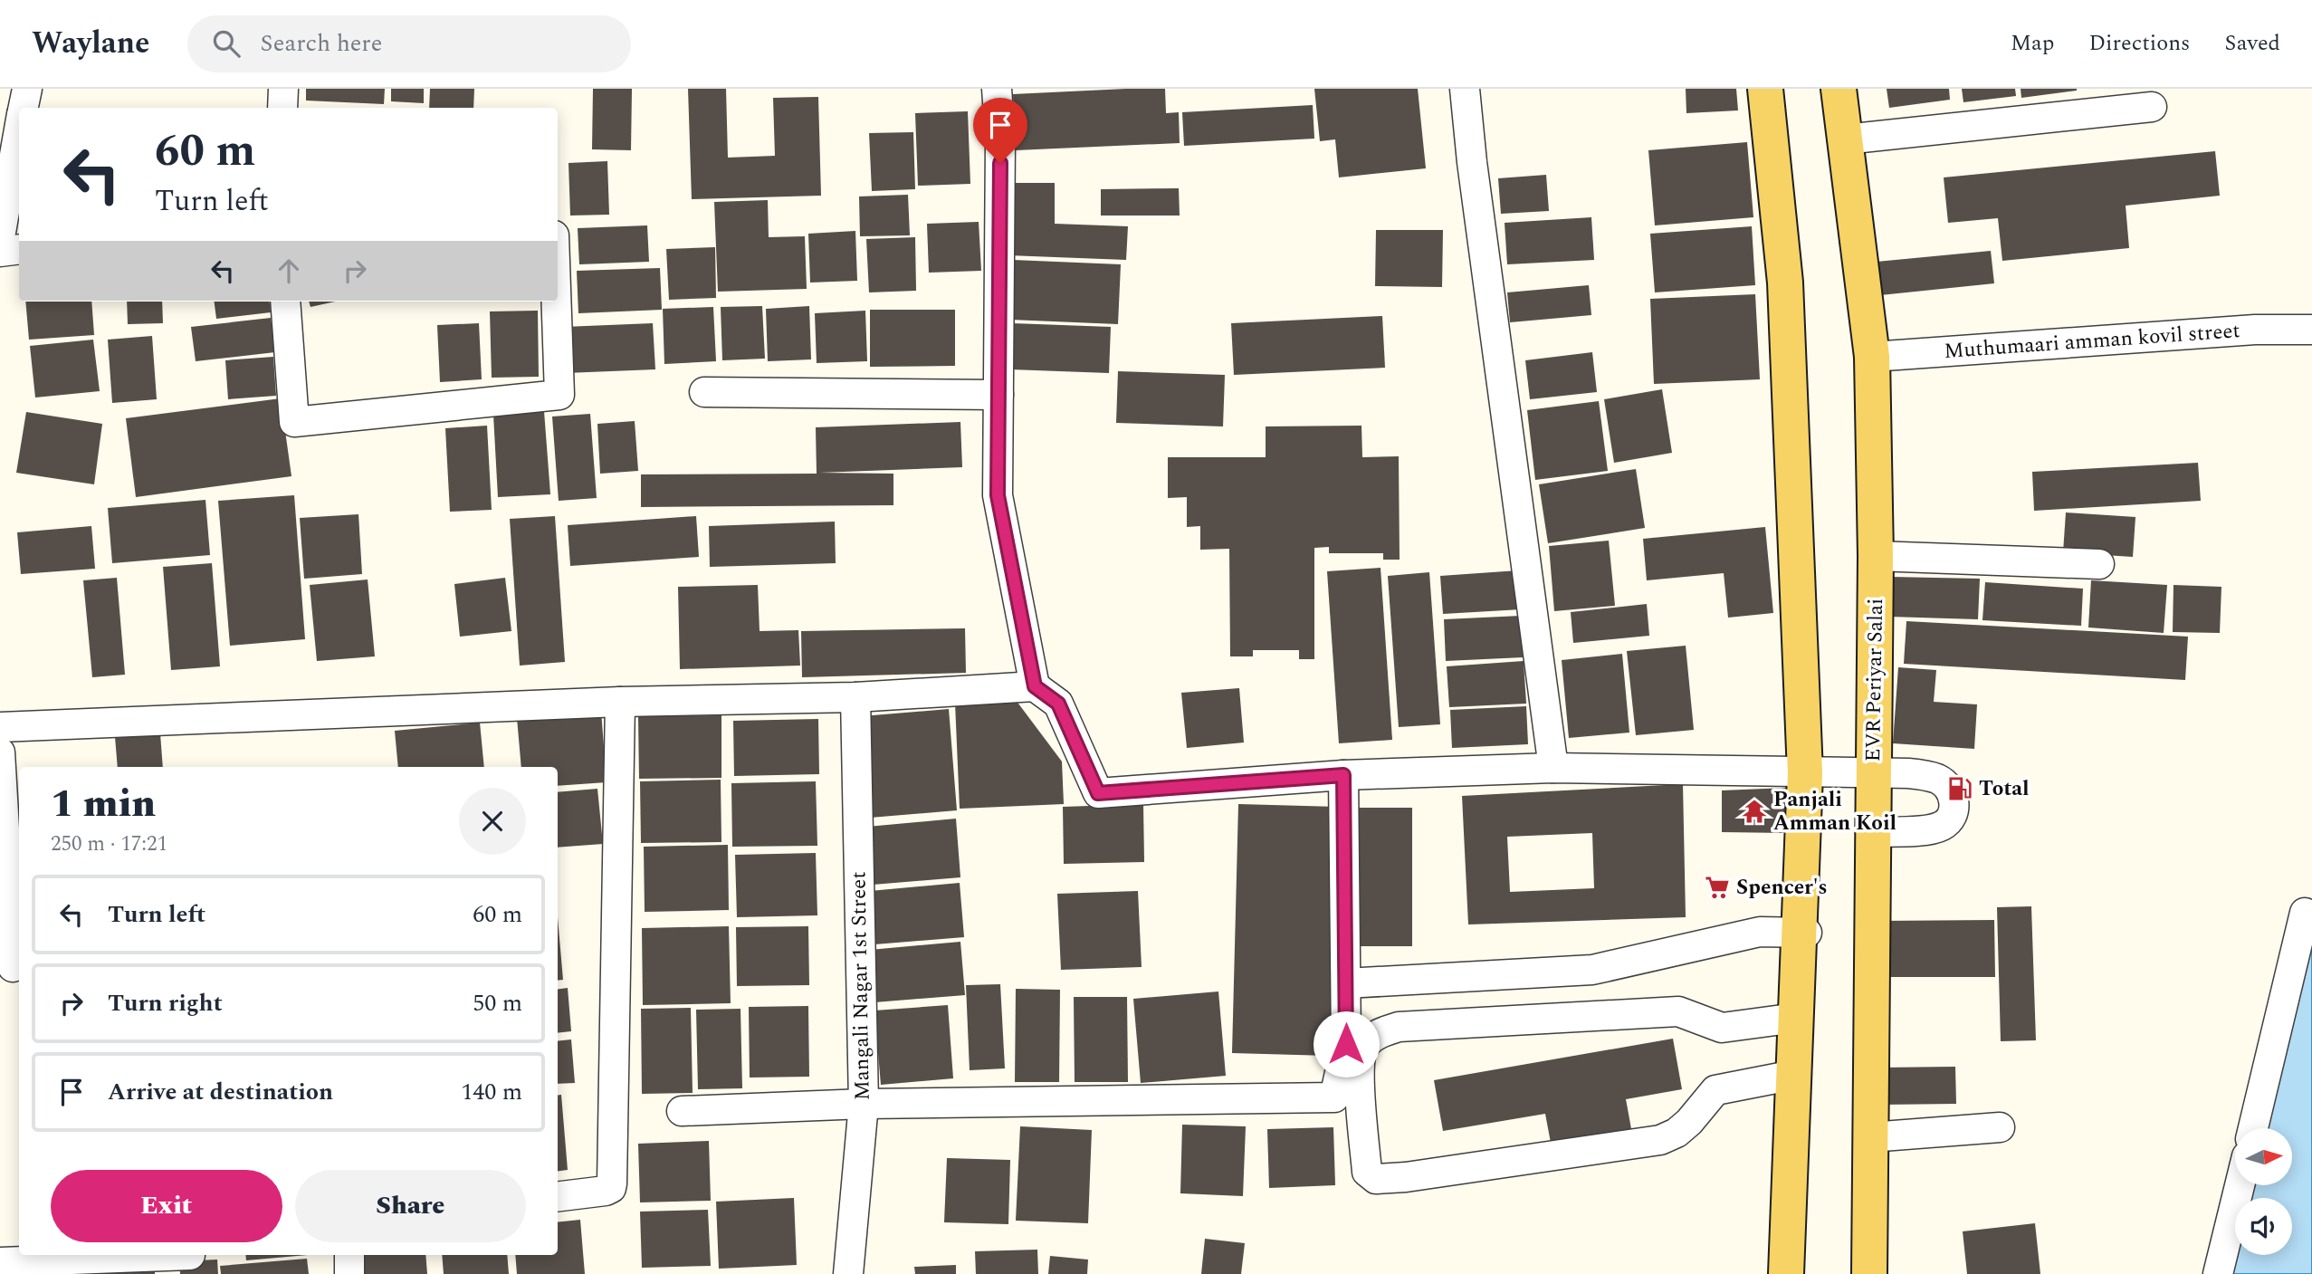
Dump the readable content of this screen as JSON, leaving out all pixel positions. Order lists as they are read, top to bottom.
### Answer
{
  "streets": {
    "main road": ["EVR Periyar Salai"],
    "street": ["Muthumaari amman kovil street", "Mangali Nagar 1st Street"]
  },
  "crossings": [
    ["Muthumaari amman kovil street", "EVR Periyar Salai"]
  ],
  "places": {
    "fuel station": ["Total"],
    "temple": ["Panjali Amman Koil"],
    "supermarket": ["Spencer's"]
  },
  "north": "right",
  "page": {
    "header": "Waylane",
    "search": "Search here",
    "nav": ["Map", "Directions", "Saved"],
    "turn": ["60 m", "Turn left"],
    "heading": ["1 min", "250 m · 17:21"],
    "list": [
      {
        "name": "Turn left",
        "value": "60 m"
      },
      {
        "name": "Turn right",
        "value": "50 m"
      },
      {
        "name": "Arrive at destination",
        "value": "140 m"
      }
    ],
    "buttons": ["Exit", "Share"]
  }
}
